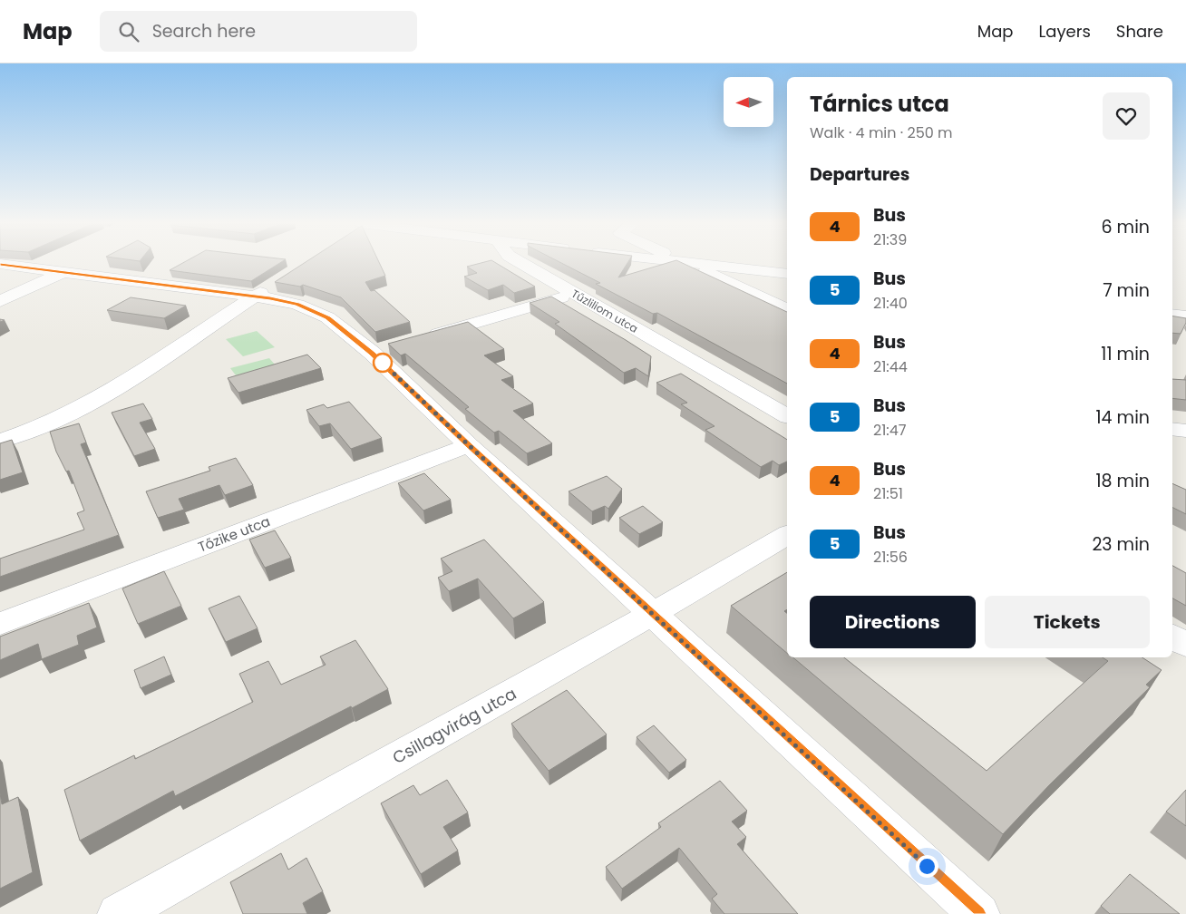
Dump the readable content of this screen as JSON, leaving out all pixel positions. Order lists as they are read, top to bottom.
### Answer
{
  "streets": {
    "street": ["Tűzliliom utca", "Tőzike utca", "Csillagvirág utca"]
  },
  "lines": ["bus line 4"],
  "north": "left",
  "page": {
    "header": "Map",
    "search": "Search here",
    "nav": ["Map", "Layers", "Share"],
    "heading": [
      ["Tárnics utca", "Walk · 4 min · 250 m"],
      "Departures"
    ],
    "list": [
      {
        "mark": "4",
        "name": "Bus",
        "note": "21:39",
        "value": "6 min"
      },
      {
        "mark": "5",
        "name": "Bus",
        "note": "21:40",
        "value": "7 min"
      },
      {
        "mark": "4",
        "name": "Bus",
        "note": "21:44",
        "value": "11 min"
      },
      {
        "mark": "5",
        "name": "Bus",
        "note": "21:47",
        "value": "14 min"
      },
      {
        "mark": "4",
        "name": "Bus",
        "note": "21:51",
        "value": "18 min"
      },
      {
        "mark": "5",
        "name": "Bus",
        "note": "21:56",
        "value": "23 min"
      }
    ],
    "buttons": ["Directions", "Tickets"]
  }
}
